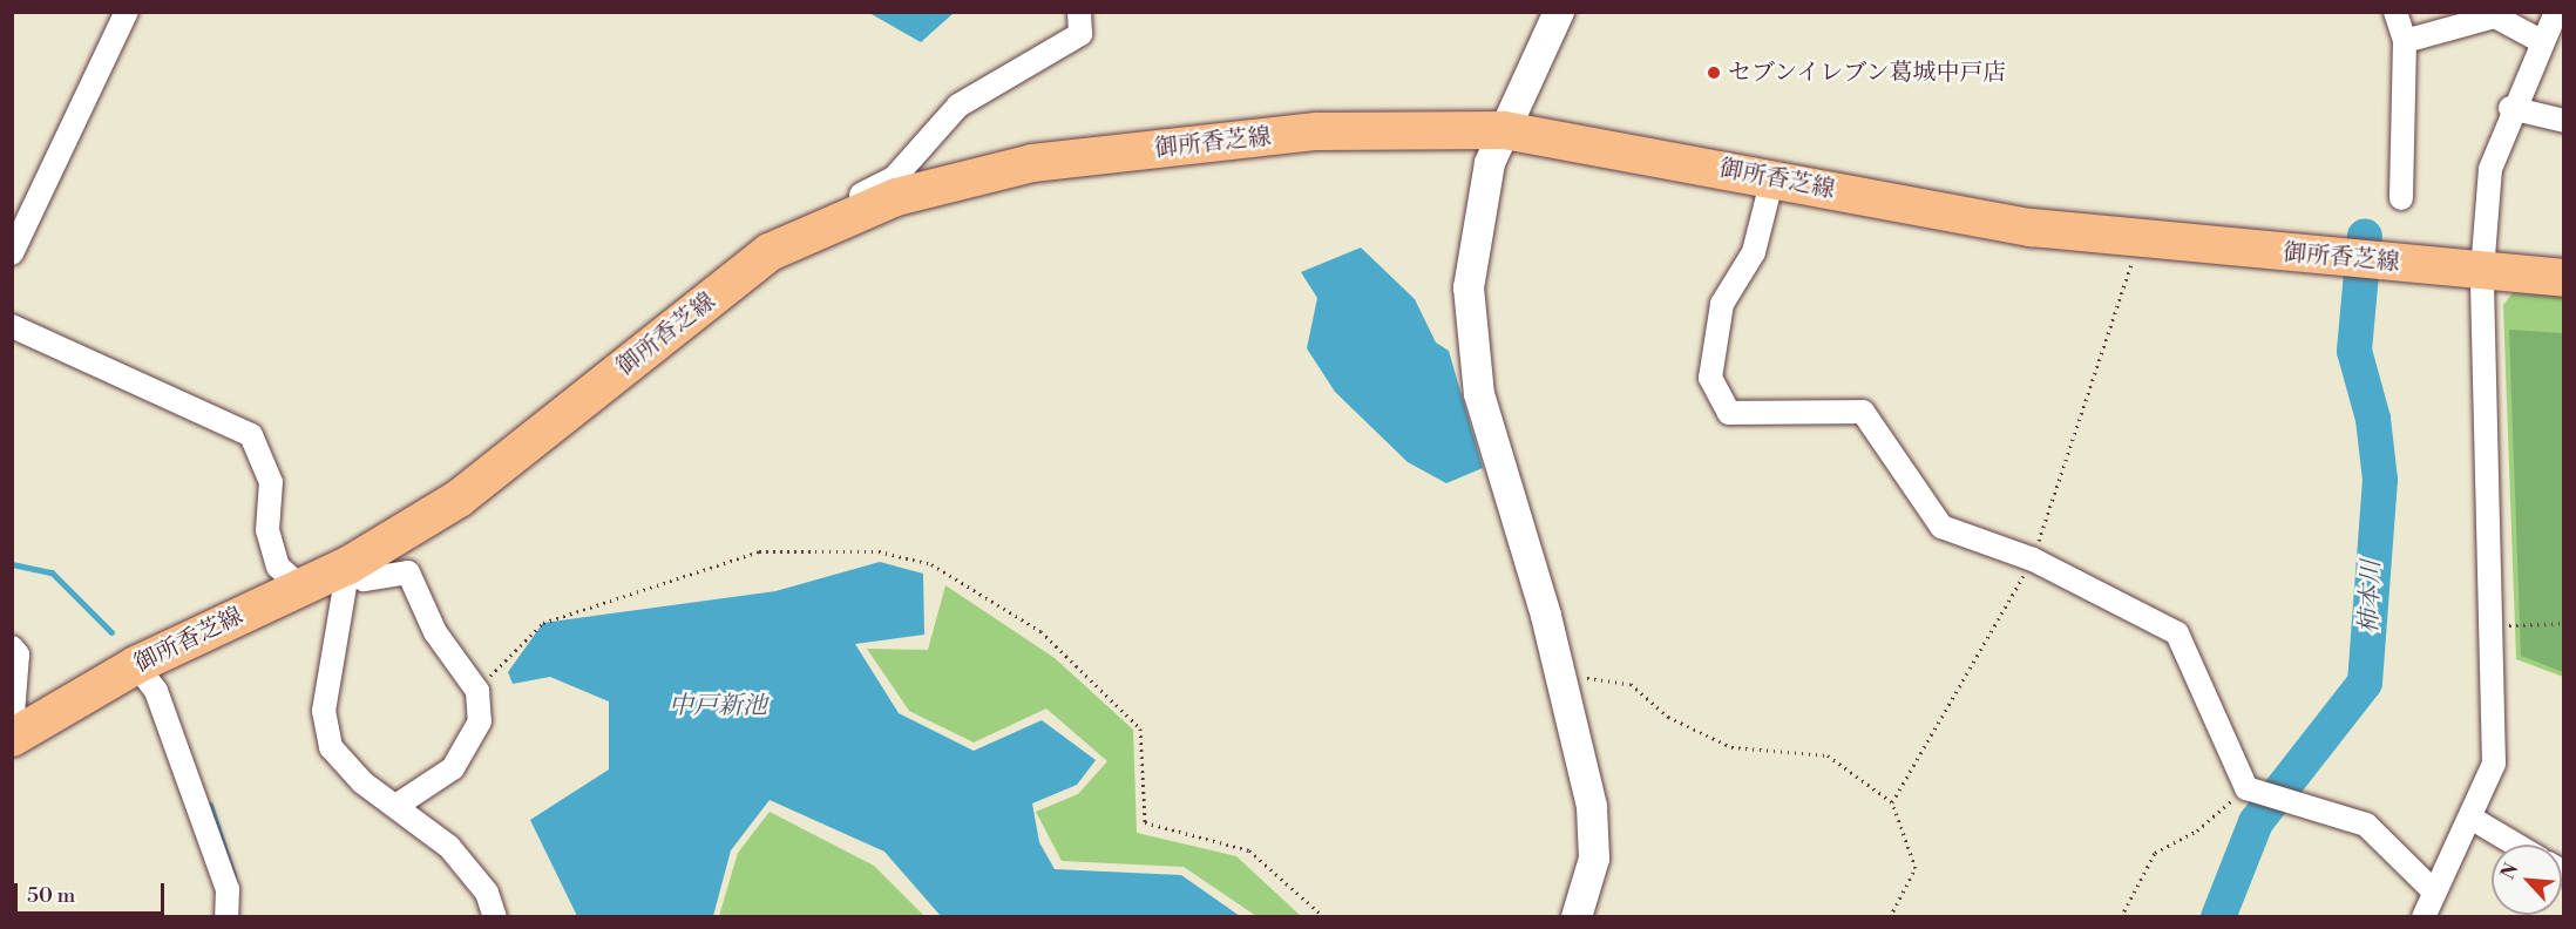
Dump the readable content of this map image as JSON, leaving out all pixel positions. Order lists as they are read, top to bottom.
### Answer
{
  "streets": {
    "main road": ["御所香芝線"]
  },
  "water": ["柿本川", "中戸新池"],
  "places": ["セブンイレブン葛城中戸店"],
  "scale_bar": "50 m",
  "north": "top left"
}
